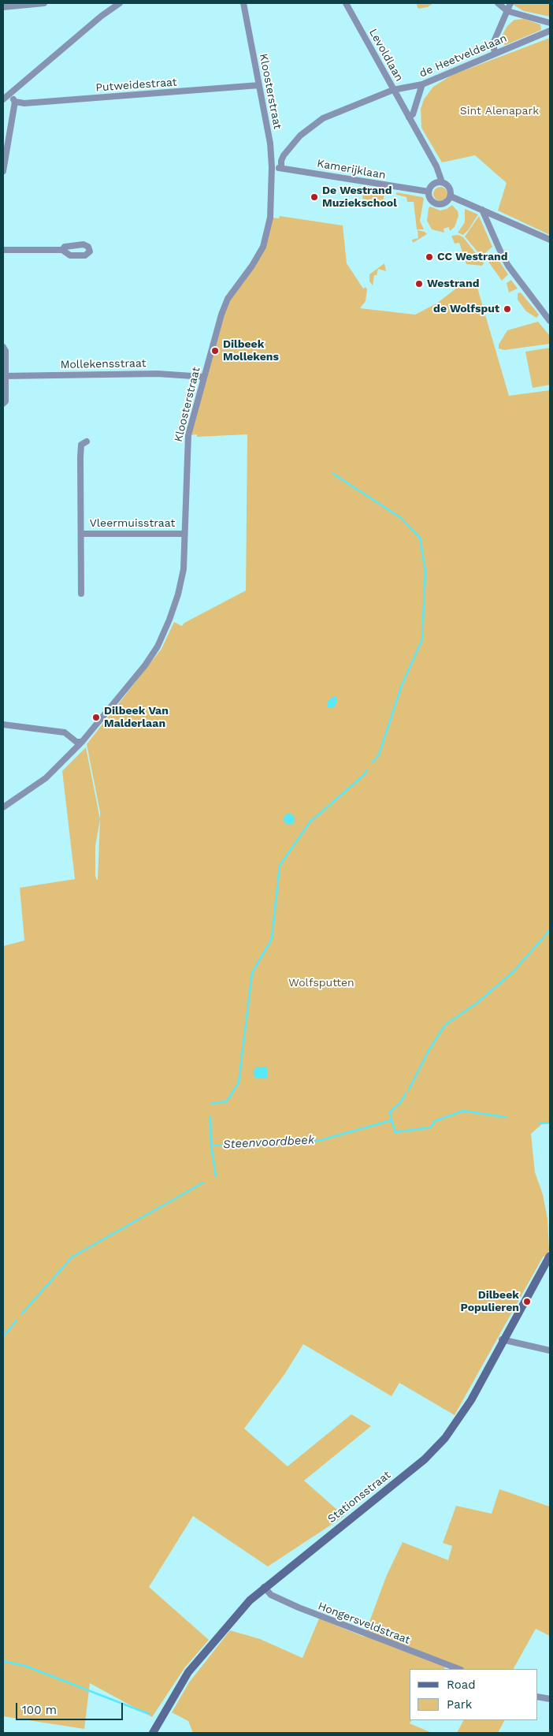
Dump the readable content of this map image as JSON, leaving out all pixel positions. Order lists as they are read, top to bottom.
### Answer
{
  "streets": {
    "street": [
      "Levoldlaan",
      "de Heetveldelaan",
      "Putweidestraat",
      "Kloosterstraat",
      "Kamerijklaan",
      "Mollekensstraat",
      "Vleermuisstraat",
      "Stationsstraat",
      "Hongersveldstraat"
    ]
  },
  "crossings": [
    ["Levoldlaan", "de Heetveldelaan"],
    ["Levoldlaan", "Kamerijklaan"],
    ["de Heetveldelaan", "Kamerijklaan"],
    ["Putweidestraat", "Kloosterstraat"],
    ["Kloosterstraat", "Kamerijklaan"],
    ["Kloosterstraat", "Mollekensstraat"],
    ["Kloosterstraat", "Vleermuisstraat"],
    ["Stationsstraat", "Hongersveldstraat"]
  ],
  "water": ["Steenvoordbeek"],
  "parks": ["Sint Alenapark", "Wolfsputten"],
  "places": [
    "De Westrand Muziekschool",
    "CC Westrand",
    "Westrand",
    "de Wolfsput",
    "Dilbeek Mollekens",
    "Dilbeek Van Malderlaan",
    "Dilbeek Populieren"
  ],
  "legend": ["Road", "Park"],
  "scale_bar": "100 m"
}
